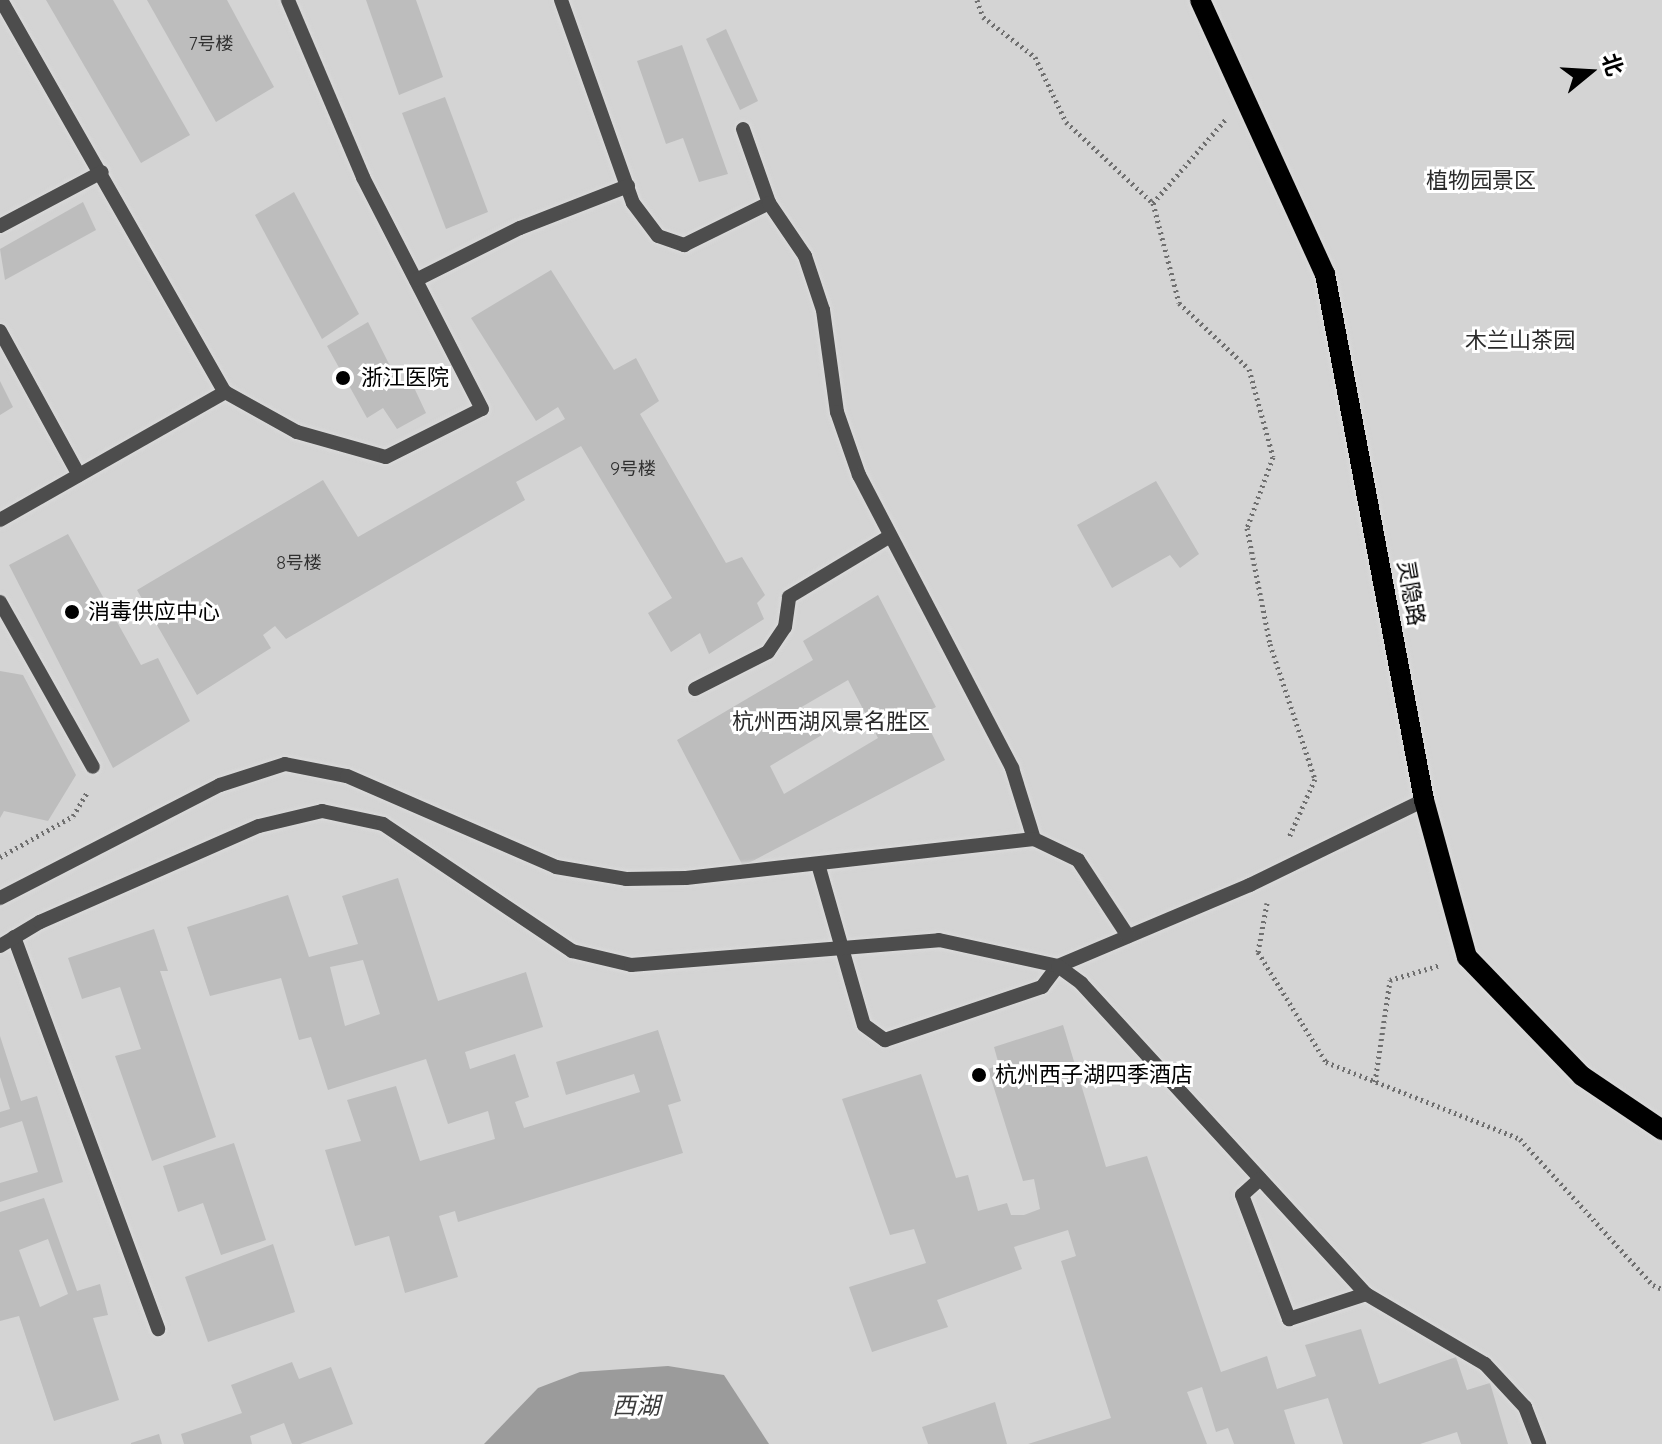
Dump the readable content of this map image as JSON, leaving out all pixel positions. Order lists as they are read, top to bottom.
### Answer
{
  "streets": {
    "main road": ["灵隐路"]
  },
  "water": ["西湖"],
  "parks": ["植物园景区", "木兰山茶园", "杭州西湖风景名胜区"],
  "places": ["浙江医院", "消毒供应中心", "杭州西子湖四季酒店"],
  "house_numbers": ["7号楼", "9号楼", "8号楼"],
  "north": "right"
}
